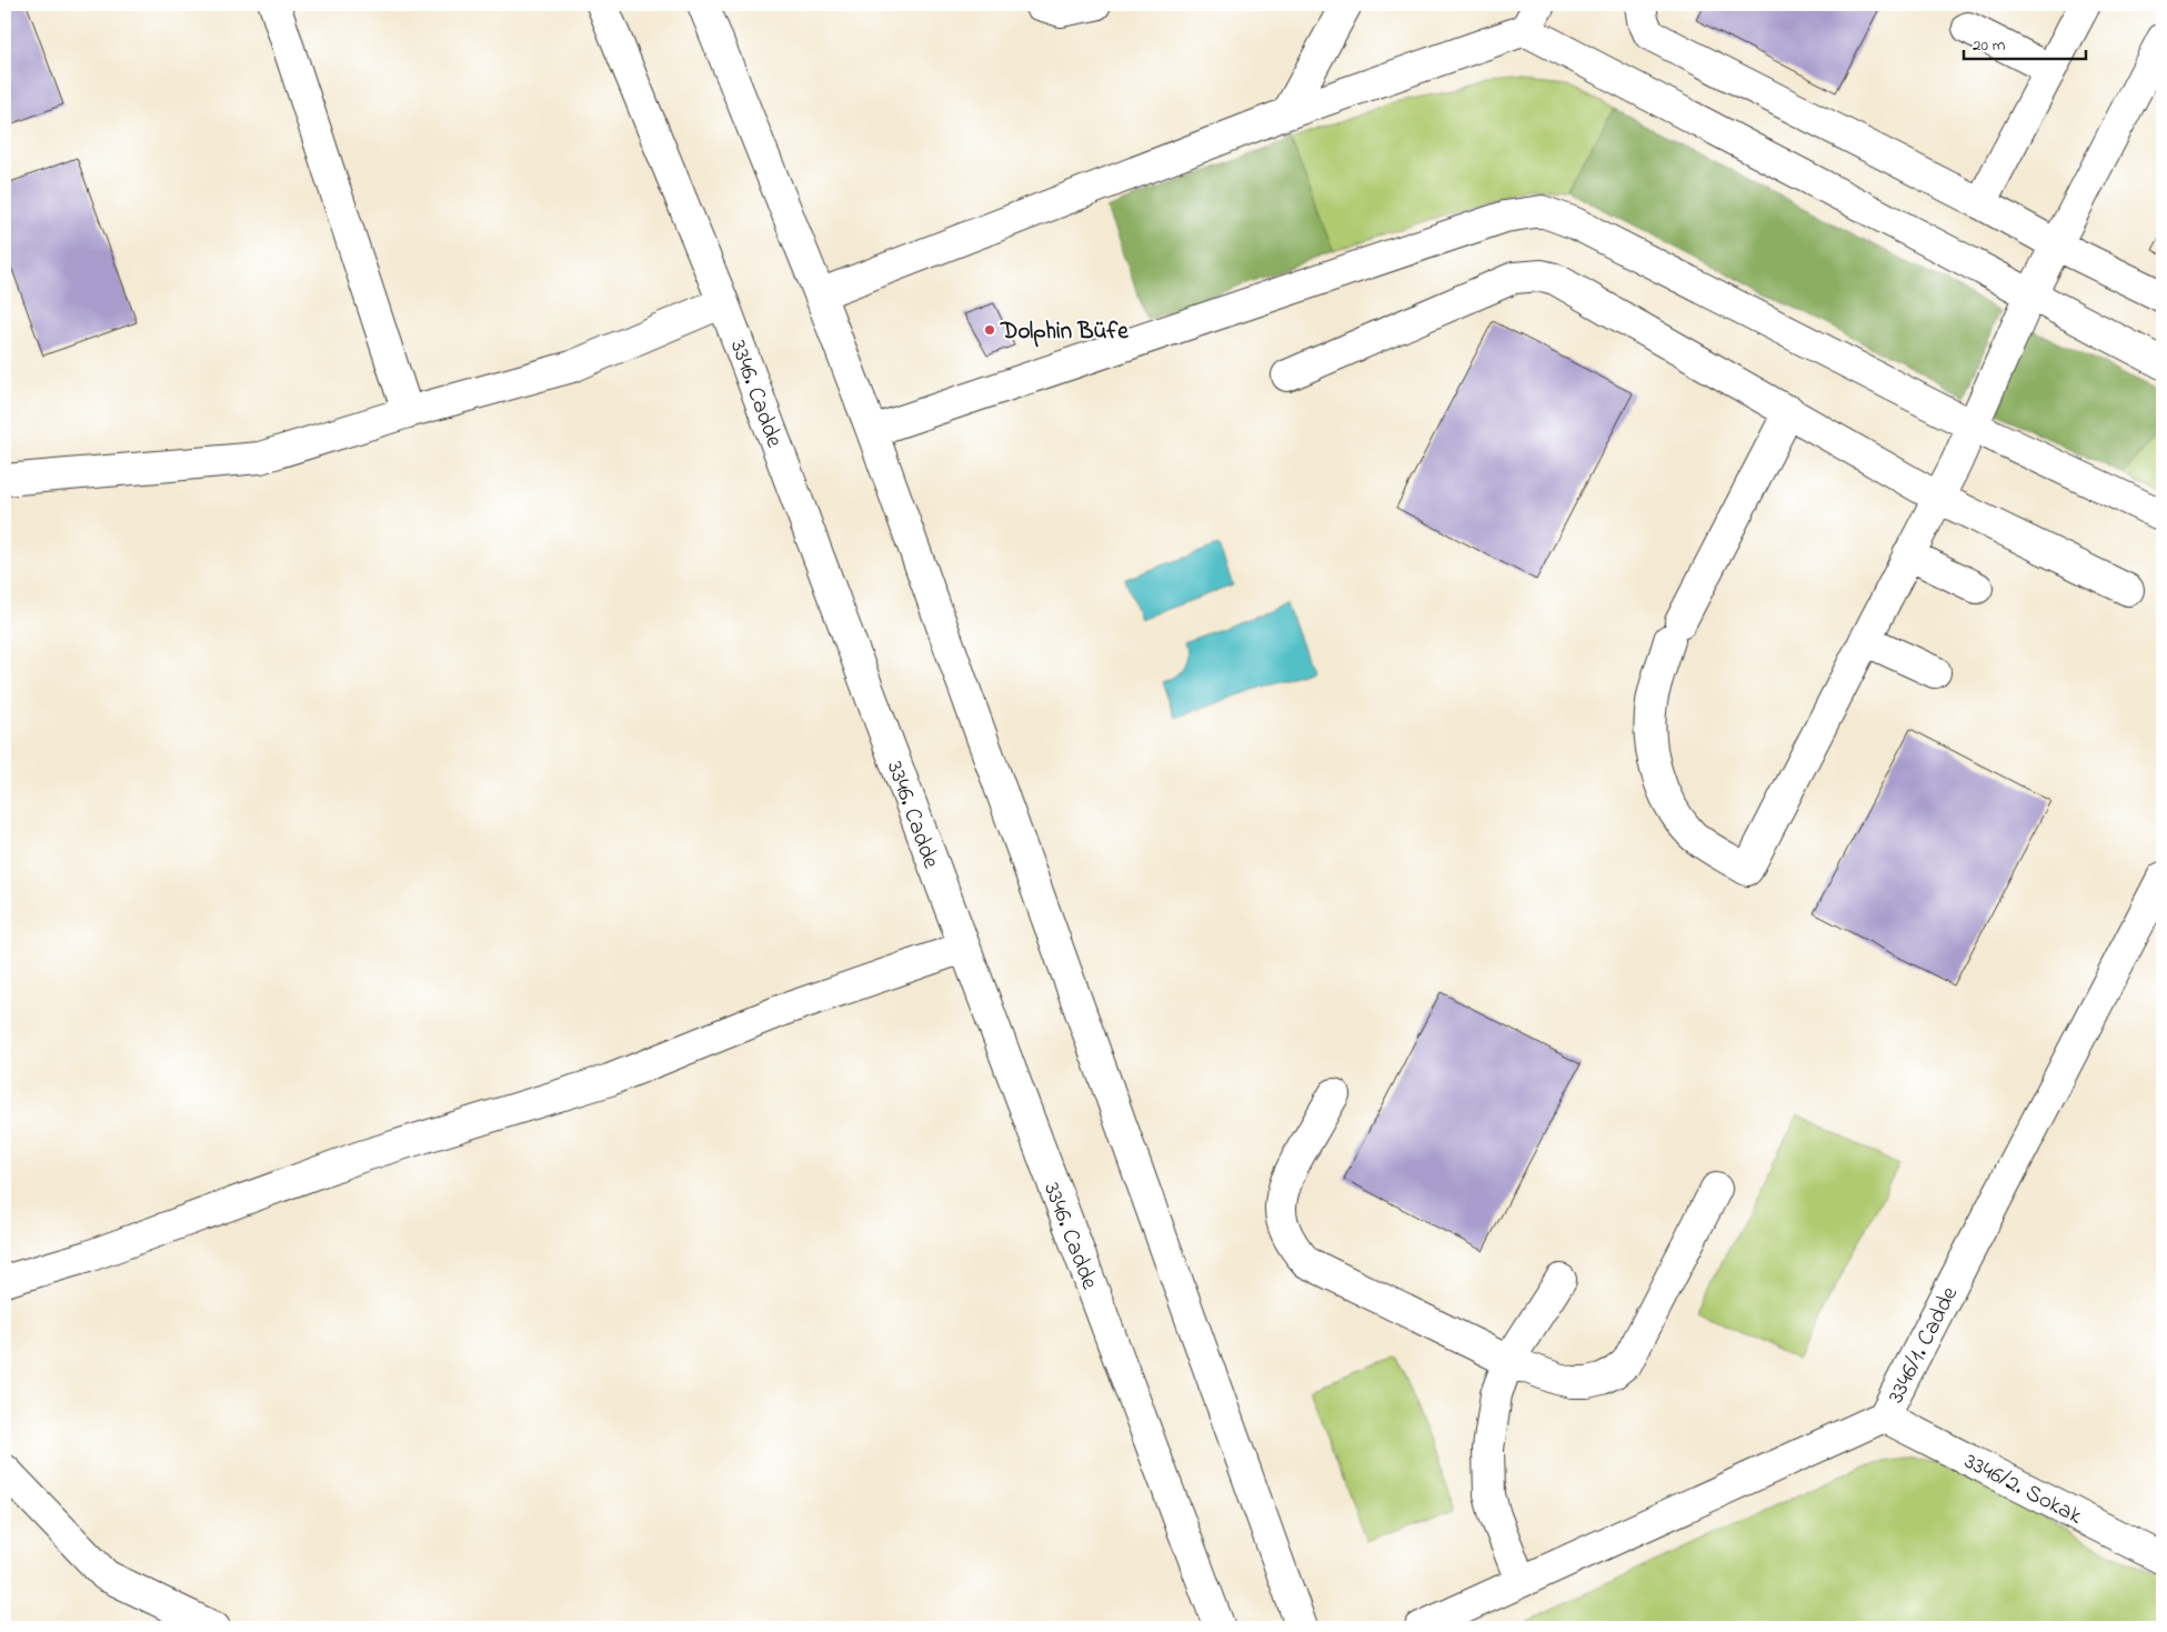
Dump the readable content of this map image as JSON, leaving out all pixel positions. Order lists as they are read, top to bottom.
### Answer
{
  "streets": {
    "street": ["3346. Cadde", "3346/1. Cadde", "3346/2. Sokak"]
  },
  "crossings": [
    ["3346/1. Cadde", "3346/2. Sokak"]
  ],
  "places": ["Dolphin Büfe"],
  "scale_bar": "20 m"
}
